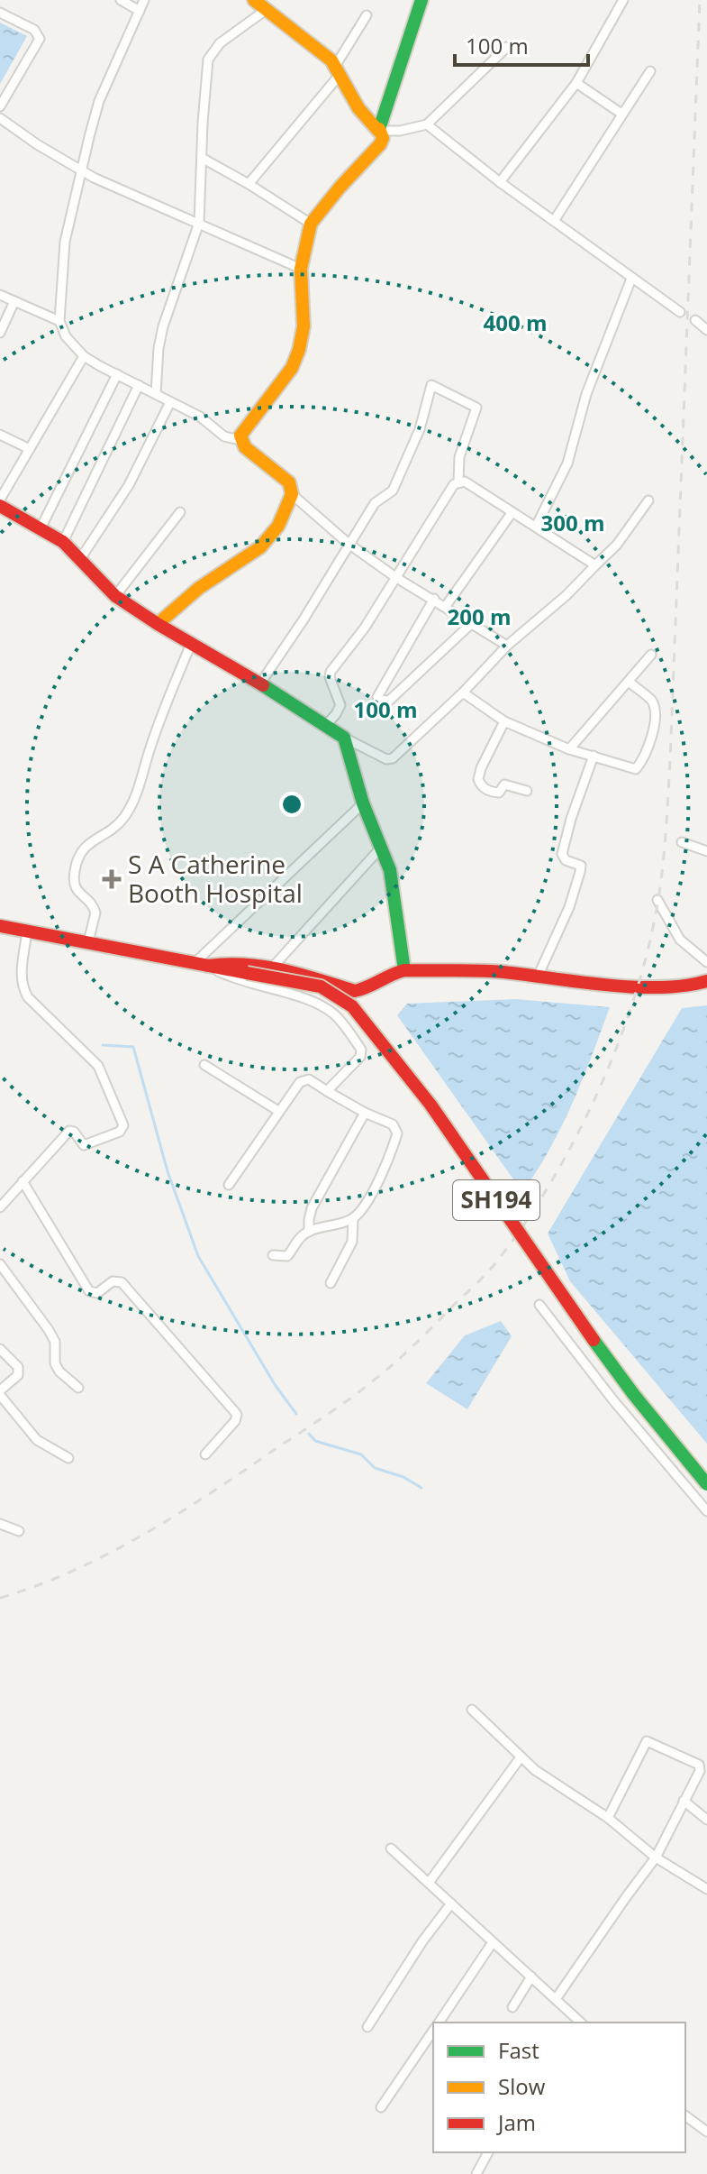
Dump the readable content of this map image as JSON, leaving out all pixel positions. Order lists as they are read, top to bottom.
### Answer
{
  "streets": {
    "street": ["SH194"]
  },
  "places": {
    "health": ["S A Catherine Booth Hospital"]
  },
  "legend": ["Fast", "Slow", "Jam"],
  "scale_bar": "100 m",
  "rings": [
    "400 m",
    "300 m",
    "200 m",
    "100 m"
  ]
}
